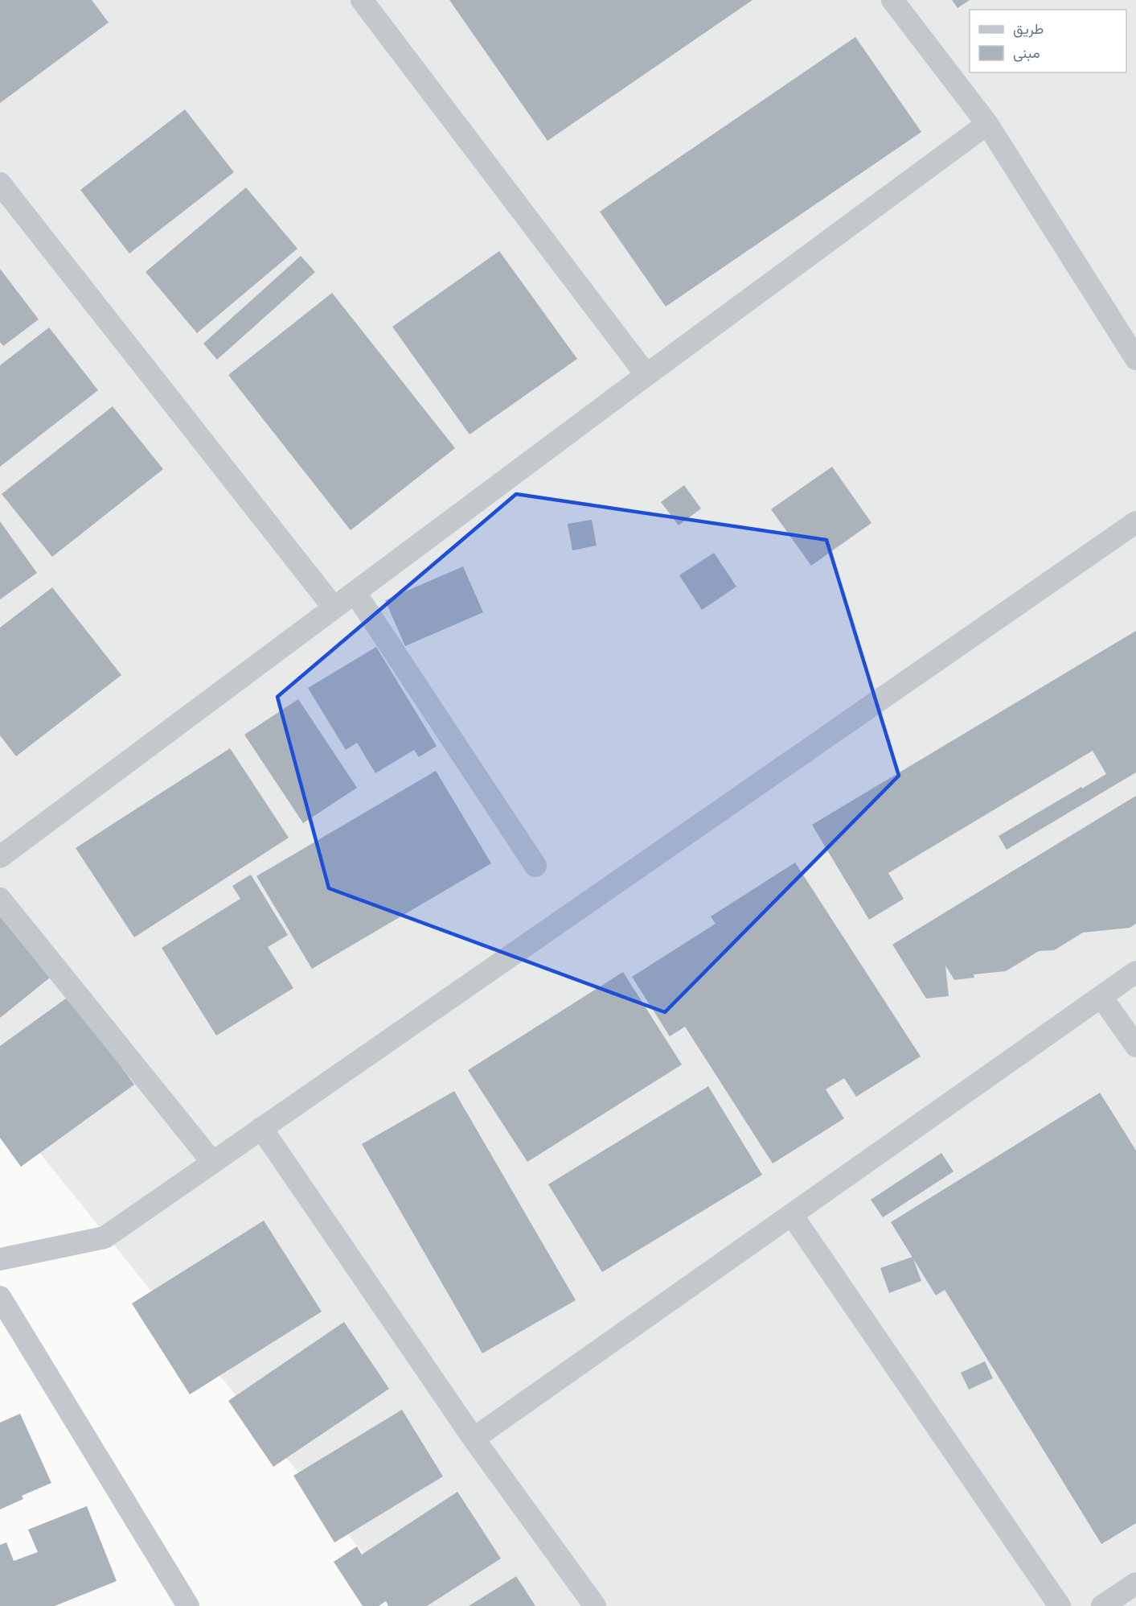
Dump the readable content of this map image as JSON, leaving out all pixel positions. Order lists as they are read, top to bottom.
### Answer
{
  "legend": ["طريق", "مبنى"]
}
